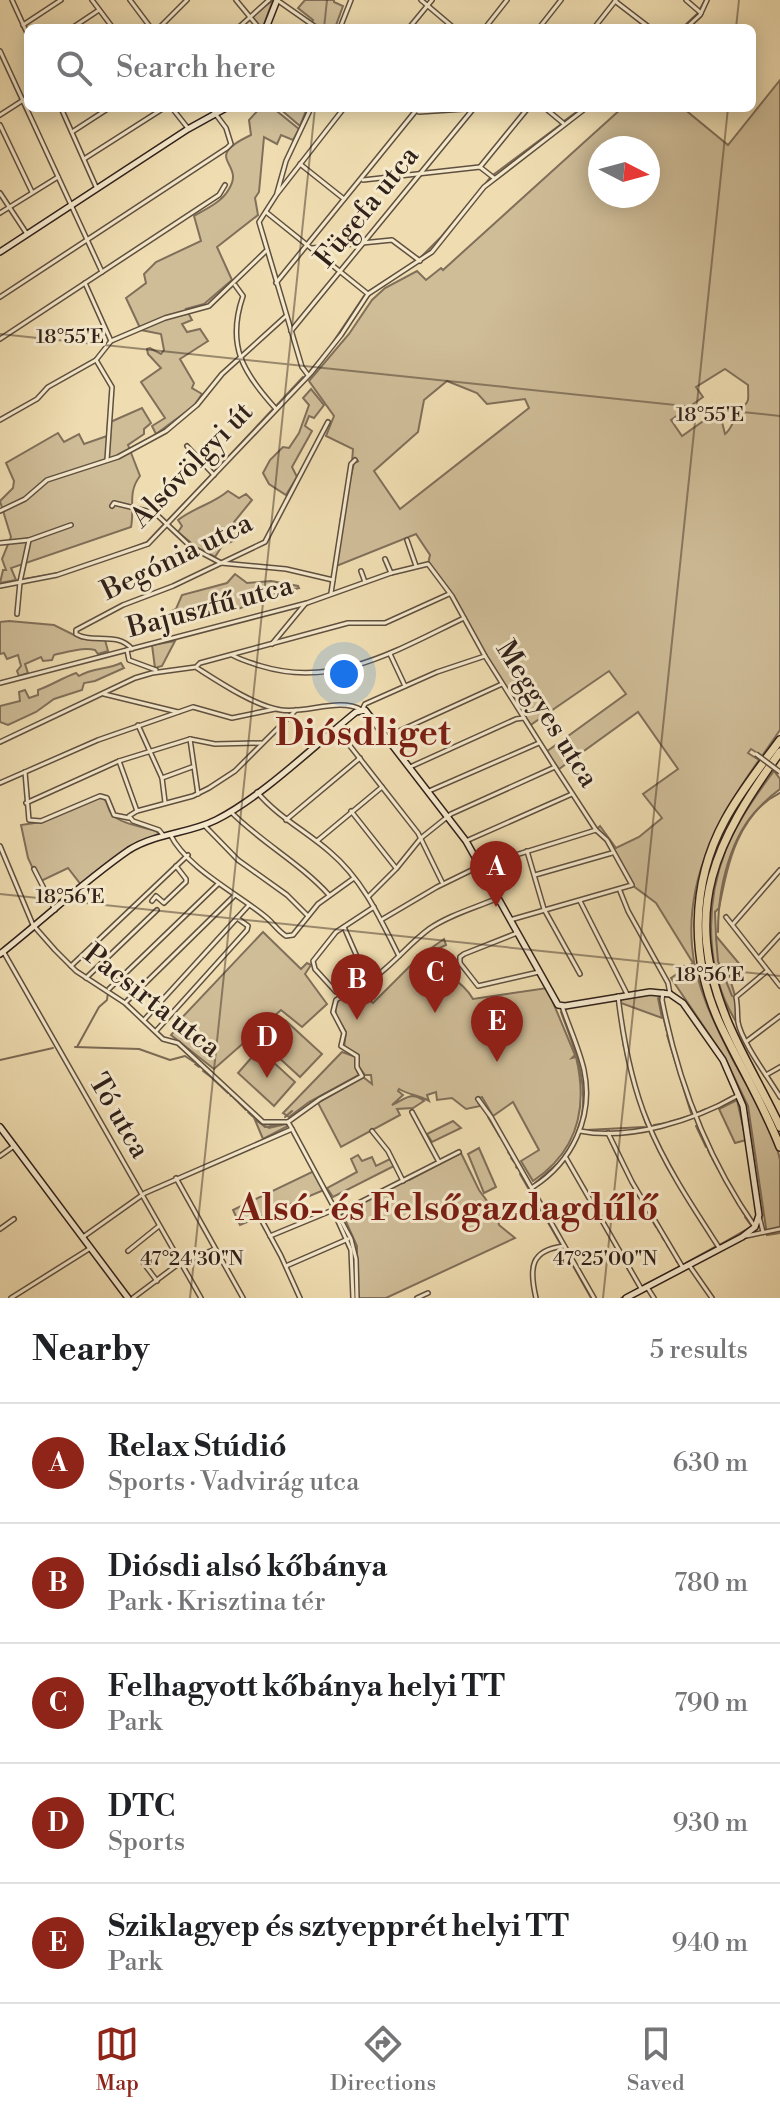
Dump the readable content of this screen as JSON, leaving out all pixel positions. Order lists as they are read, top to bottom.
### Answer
{
  "streets": {
    "street": [
      "Fügefa utca",
      "Alsóvölgyi út",
      "Begónia utca",
      "Bajuszfű utca",
      "Meggyes utca",
      "Pacsirta utca",
      "Tó utca"
    ]
  },
  "crossings": [
    ["Begónia utca", "Bajuszfű utca"],
    ["Bajuszfű utca", "Meggyes utca"]
  ],
  "districts": ["Diósdliget", "Alsó- és Felsőgazdagdűlő"],
  "north": "right",
  "page": {
    "search": "Search here",
    "pins": [
      "A",
      "C",
      "B",
      "E",
      "D"
    ],
    "heading": ["Nearby", "5 results"],
    "list": [
      {
        "mark": "A",
        "name": "Relax Stúdió",
        "note": "Sports · Vadvirág utca",
        "value": "630 m"
      },
      {
        "mark": "B",
        "name": "Diósdi alsó kőbánya",
        "note": "Park · Krisztina tér",
        "value": "780 m"
      },
      {
        "mark": "C",
        "name": "Felhagyott kőbánya helyi TT",
        "note": "Park",
        "value": "790 m"
      },
      {
        "mark": "D",
        "name": "DTC",
        "note": "Sports",
        "value": "930 m"
      },
      {
        "mark": "E",
        "name": "Sziklagyep és sztyepprét helyi TT",
        "note": "Park",
        "value": "940 m"
      }
    ],
    "nav": ["Map", "Directions", "Saved"]
  },
  "coordinates": [
    "18°55'E",
    "18°56'E",
    "47°24'30\"N",
    "47°25'00\"N"
  ]
}
